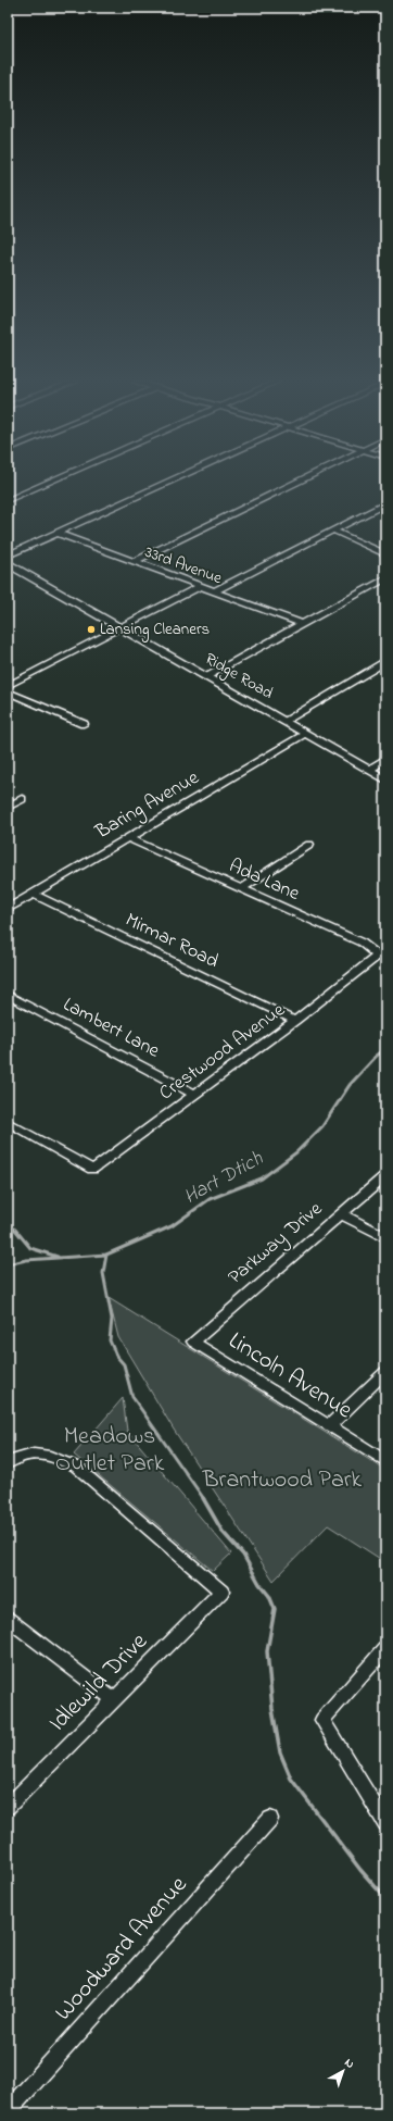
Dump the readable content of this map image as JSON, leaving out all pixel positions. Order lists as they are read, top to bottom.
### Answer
{
  "streets": {
    "main road": ["Ridge Road"],
    "street": [
      "33rd Avenue",
      "Baring Avenue",
      "Ada Lane",
      "Mirmar Road",
      "Lambert Lane",
      "Crestwood Avenue",
      "Parkway Drive",
      "Lincoln Avenue",
      "Idlewild Drive",
      "Woodward Avenue"
    ]
  },
  "crossings": [
    ["Ridge Road", "Baring Avenue"],
    ["Baring Avenue", "Ada Lane"],
    ["Baring Avenue", "Mirmar Road"],
    ["Ada Lane", "Crestwood Avenue"],
    ["Mirmar Road", "Crestwood Avenue"],
    ["Lambert Lane", "Crestwood Avenue"],
    ["Parkway Drive", "Lincoln Avenue"]
  ],
  "water": ["Hart Dtich"],
  "parks": ["Meadows Outlet Park", "Brantwood Park"],
  "places": ["Lansing Cleaners"],
  "north": "top right"
}
